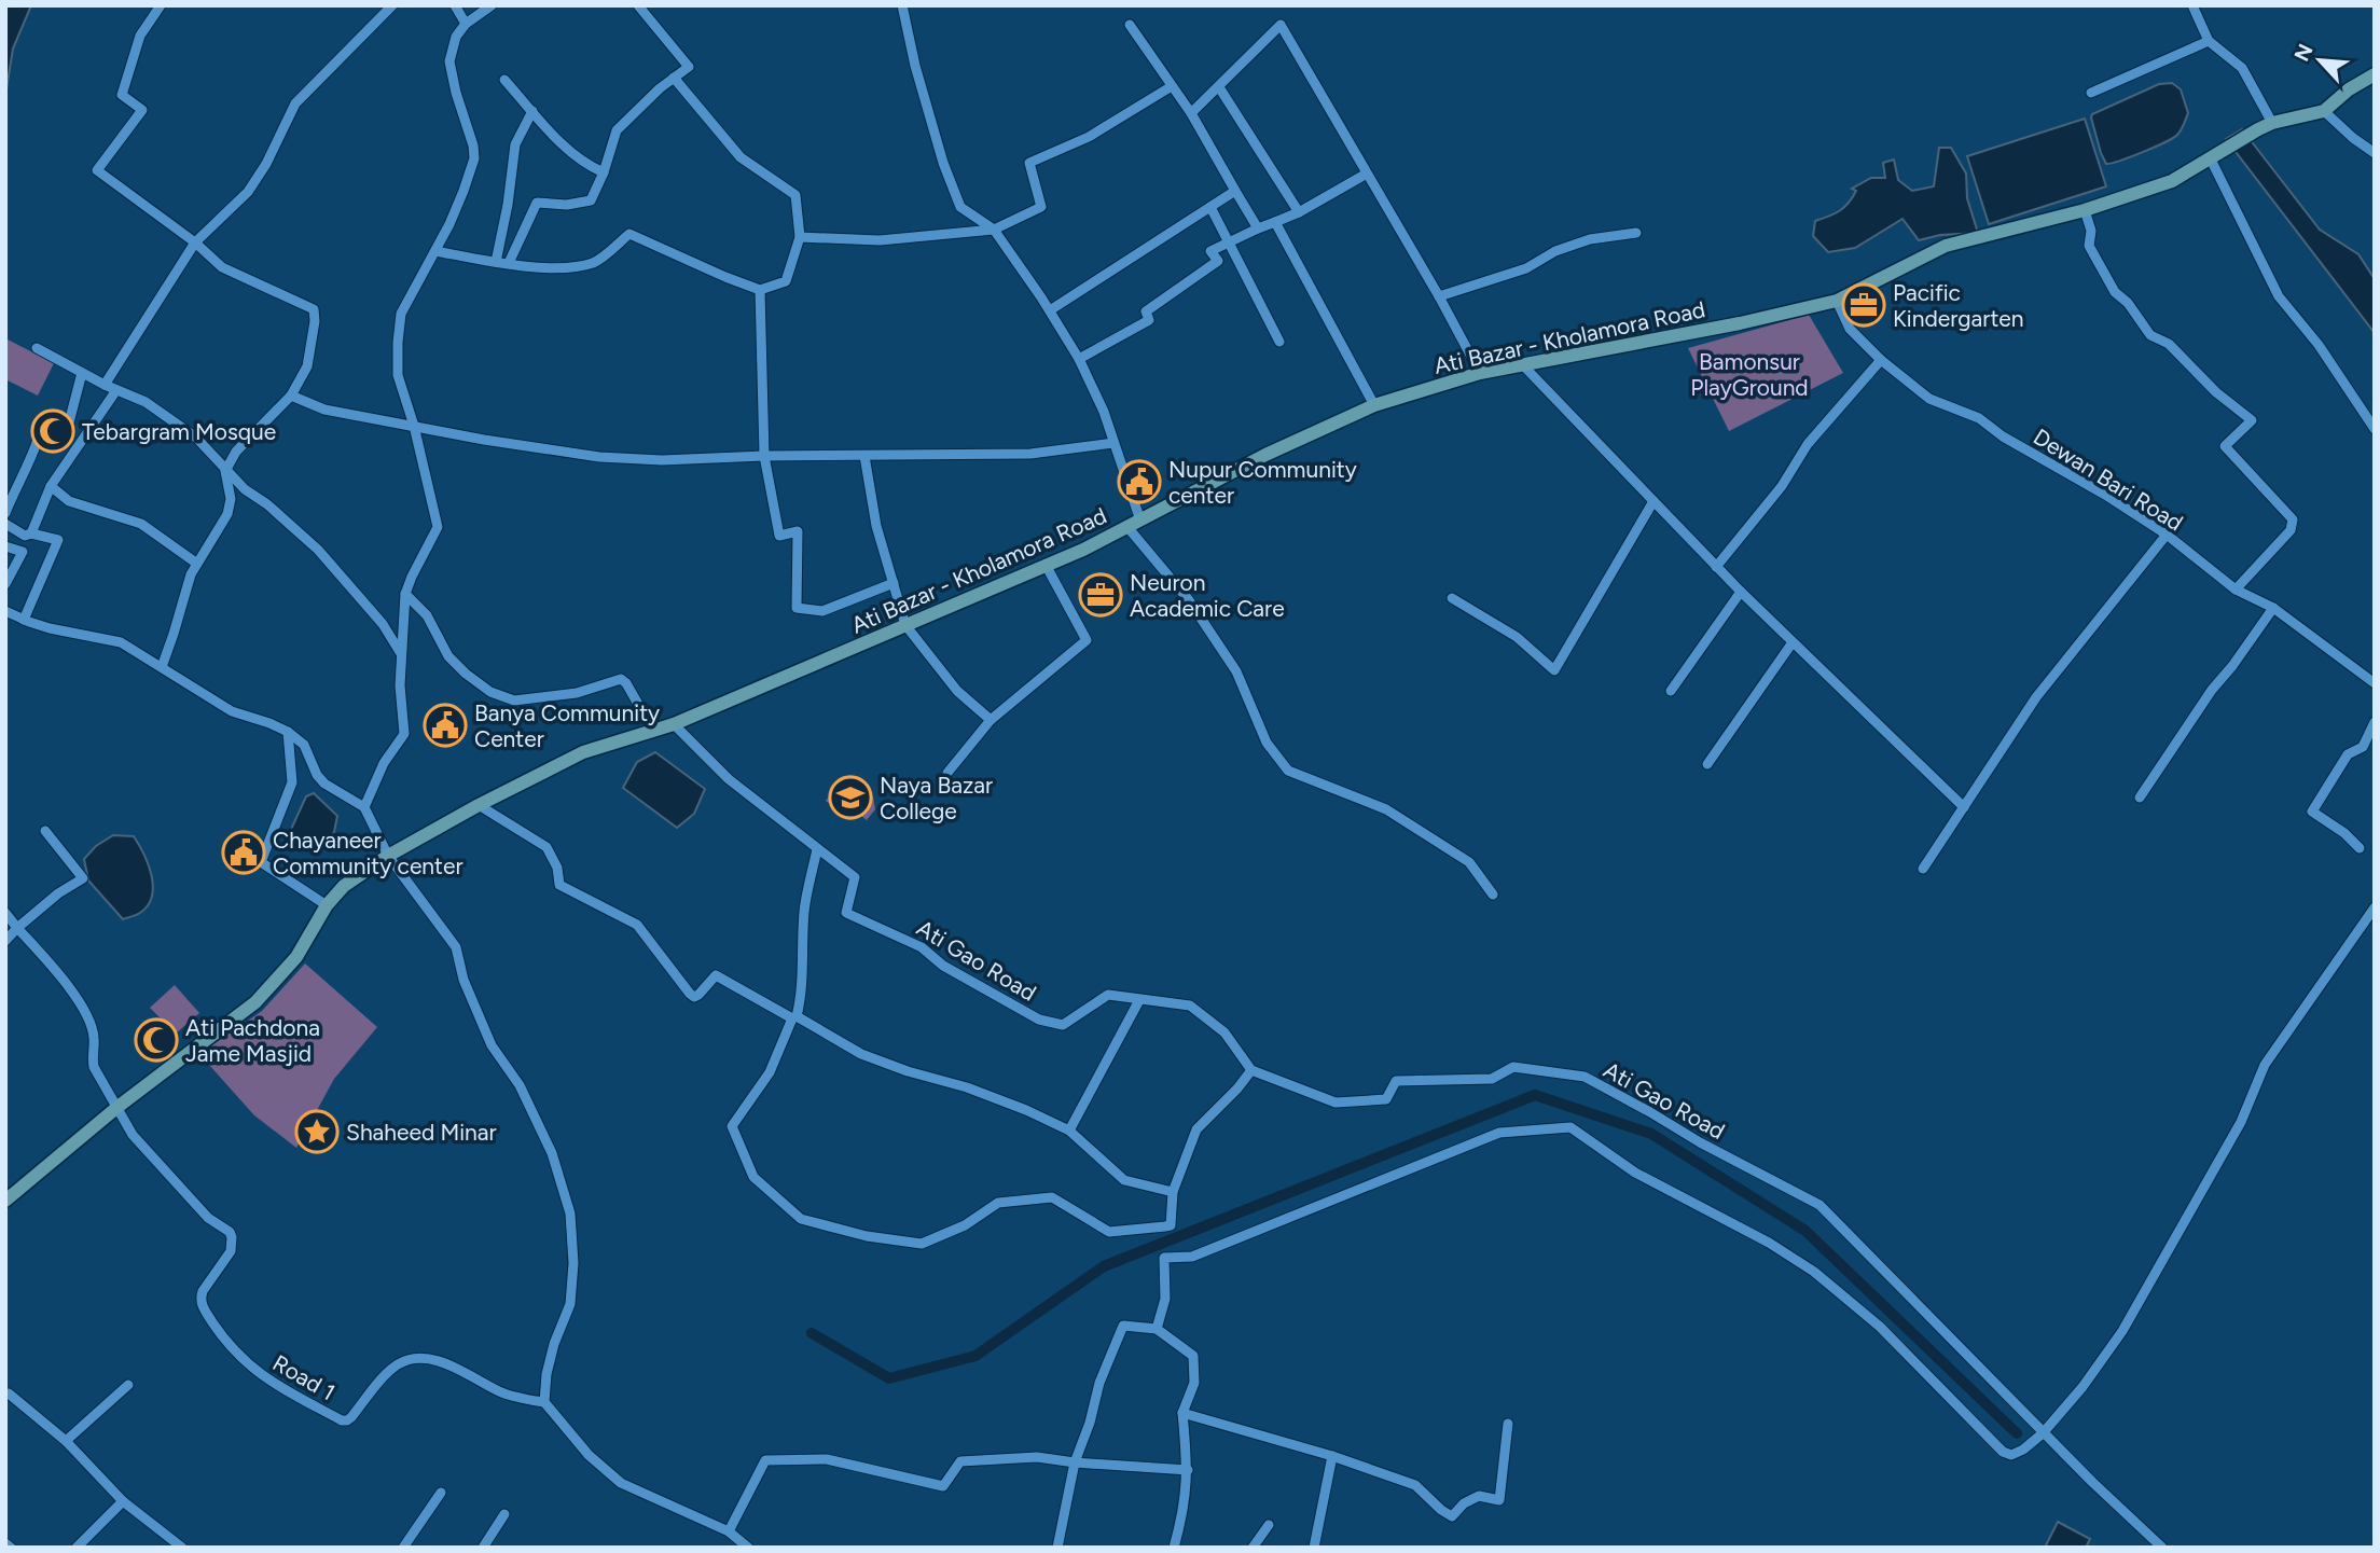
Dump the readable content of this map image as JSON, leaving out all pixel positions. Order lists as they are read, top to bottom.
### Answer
{
  "streets": {
    "main road": ["Ati Bazar - Kholamora Road"],
    "street": ["Dewan Bari Road", "Ati Gao Road", "Road 1"]
  },
  "crossings": [
    ["Ati Bazar - Kholamora Road", "Dewan Bari Road"],
    ["Ati Bazar - Kholamora Road", "Road 1"]
  ],
  "parks": ["Bamonsur PlayGround"],
  "places": {
    "office": ["Pacific Kindergarten", "Neuron Academic Care"],
    "mosque": ["Tebargram Mosque", "Ati Pachdona Jame Masjid"],
    "public building": ["Nupur Community center", "Banya Community Center", "Chayaneer Community center"],
    "school or university": ["Naya Bazar College"],
    "place": ["Shaheed Minar"]
  },
  "north": "top left"
}
